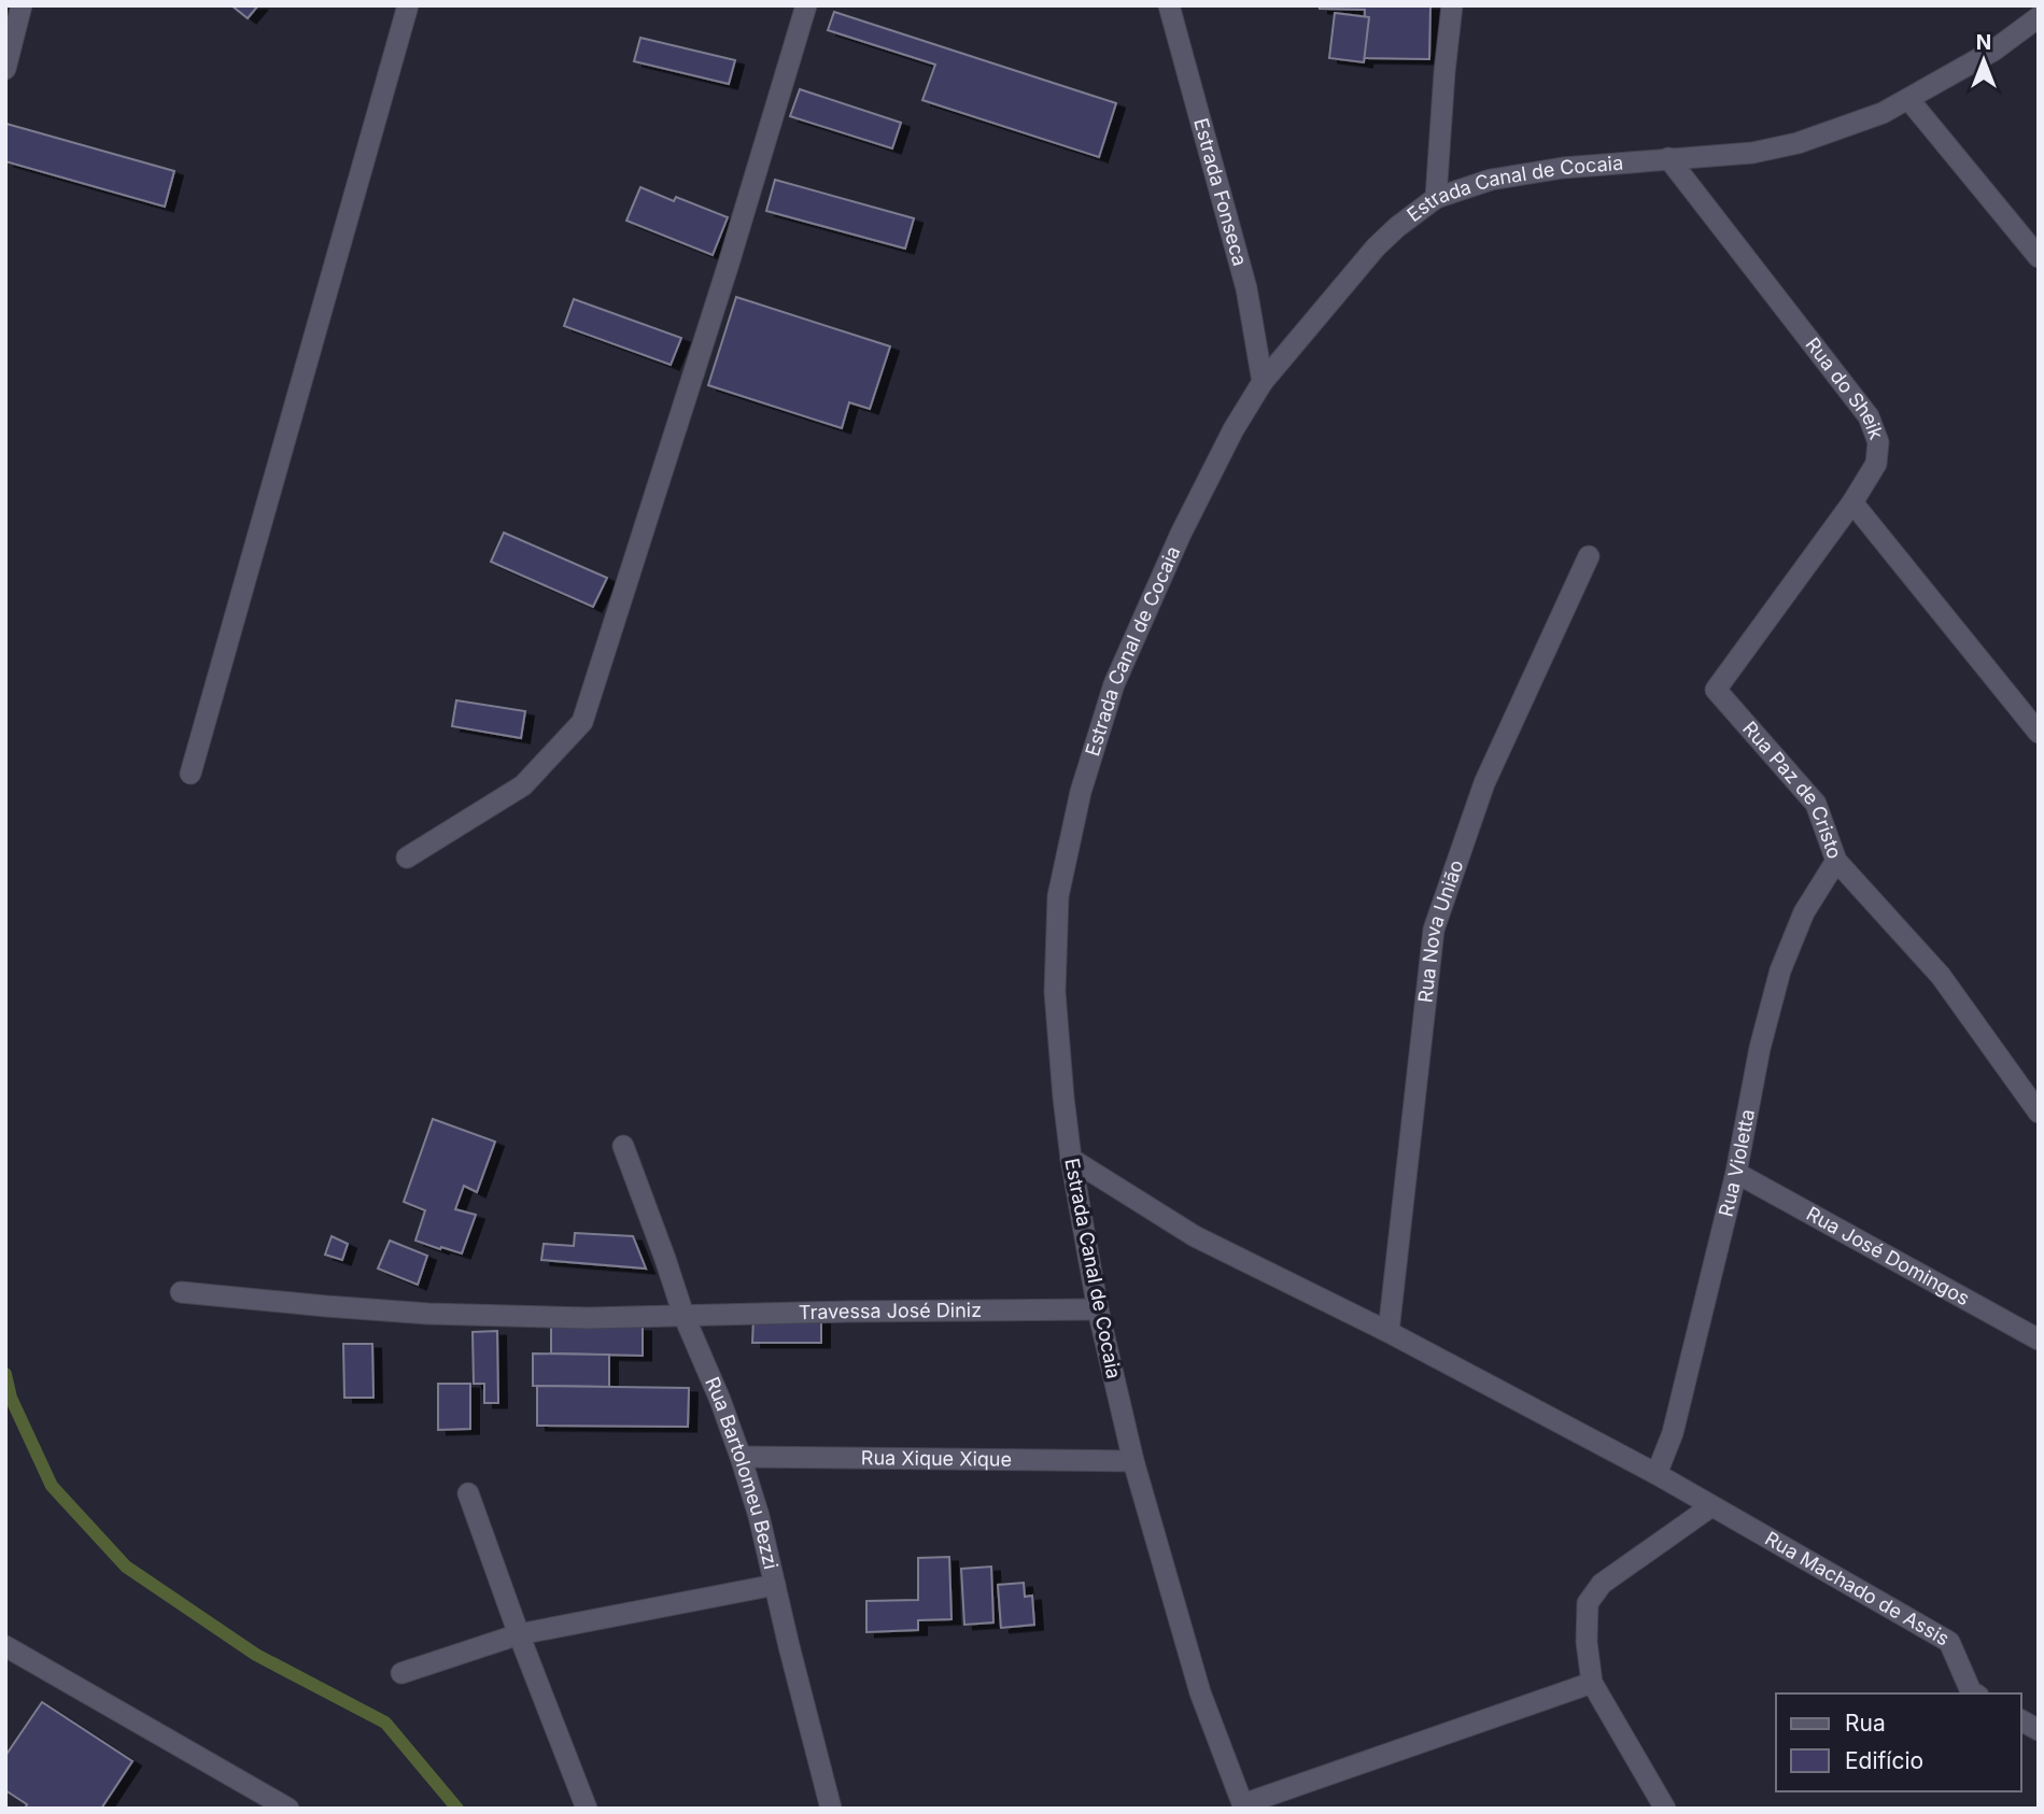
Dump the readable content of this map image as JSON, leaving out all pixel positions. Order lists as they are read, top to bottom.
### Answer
{
  "streets": {
    "street": [
      "Estrada Fonseca",
      "Estrada Canal de Cocaia",
      "Rua do Sheik",
      "Rua Paz de Cristo",
      "Rua Nova União",
      "Rua Violetta",
      "Rua José Domingos",
      "Travessa José Diniz",
      "Rua Xique Xique",
      "Rua Bartolomeu Bezzi",
      "Rua Machado de Assis"
    ]
  },
  "crossings": [
    ["Estrada Fonseca", "Estrada Canal de Cocaia"],
    ["Estrada Canal de Cocaia", "Rua do Sheik"],
    ["Estrada Canal de Cocaia", "Travessa José Diniz"],
    ["Estrada Canal de Cocaia", "Rua Xique Xique"],
    ["Rua do Sheik", "Rua Paz de Cristo"],
    ["Rua Paz de Cristo", "Rua Violetta"],
    ["Rua Violetta", "Rua José Domingos"],
    ["Travessa José Diniz", "Rua Bartolomeu Bezzi"],
    ["Rua Xique Xique", "Rua Bartolomeu Bezzi"]
  ],
  "legend": ["Rua", "Edifício"],
  "north": "top"
}
